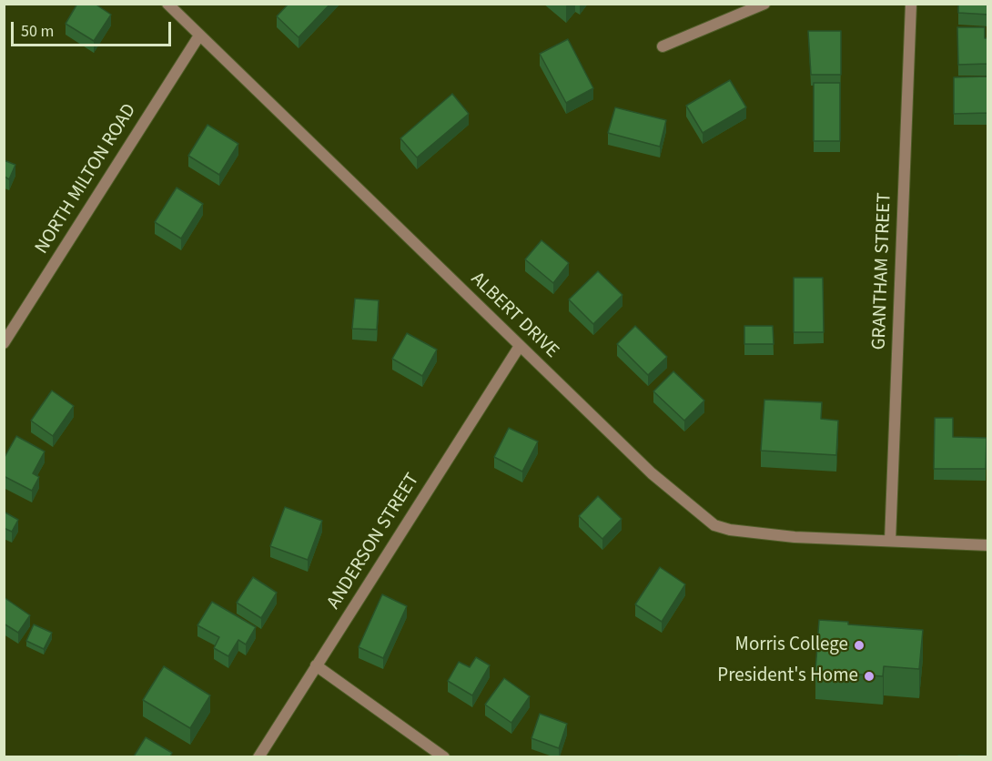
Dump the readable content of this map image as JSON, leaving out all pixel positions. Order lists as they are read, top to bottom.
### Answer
{
  "streets": {
    "street": [
      "NORTH MILTON ROAD",
      "GRANTHAM STREET",
      "ALBERT DRIVE",
      "ANDERSON STREET"
    ]
  },
  "crossings": [
    ["NORTH MILTON ROAD", "ALBERT DRIVE"],
    ["GRANTHAM STREET", "ALBERT DRIVE"],
    ["ALBERT DRIVE", "ANDERSON STREET"]
  ],
  "places": ["Morris College", "President's Home"],
  "scale_bar": "50 m"
}
